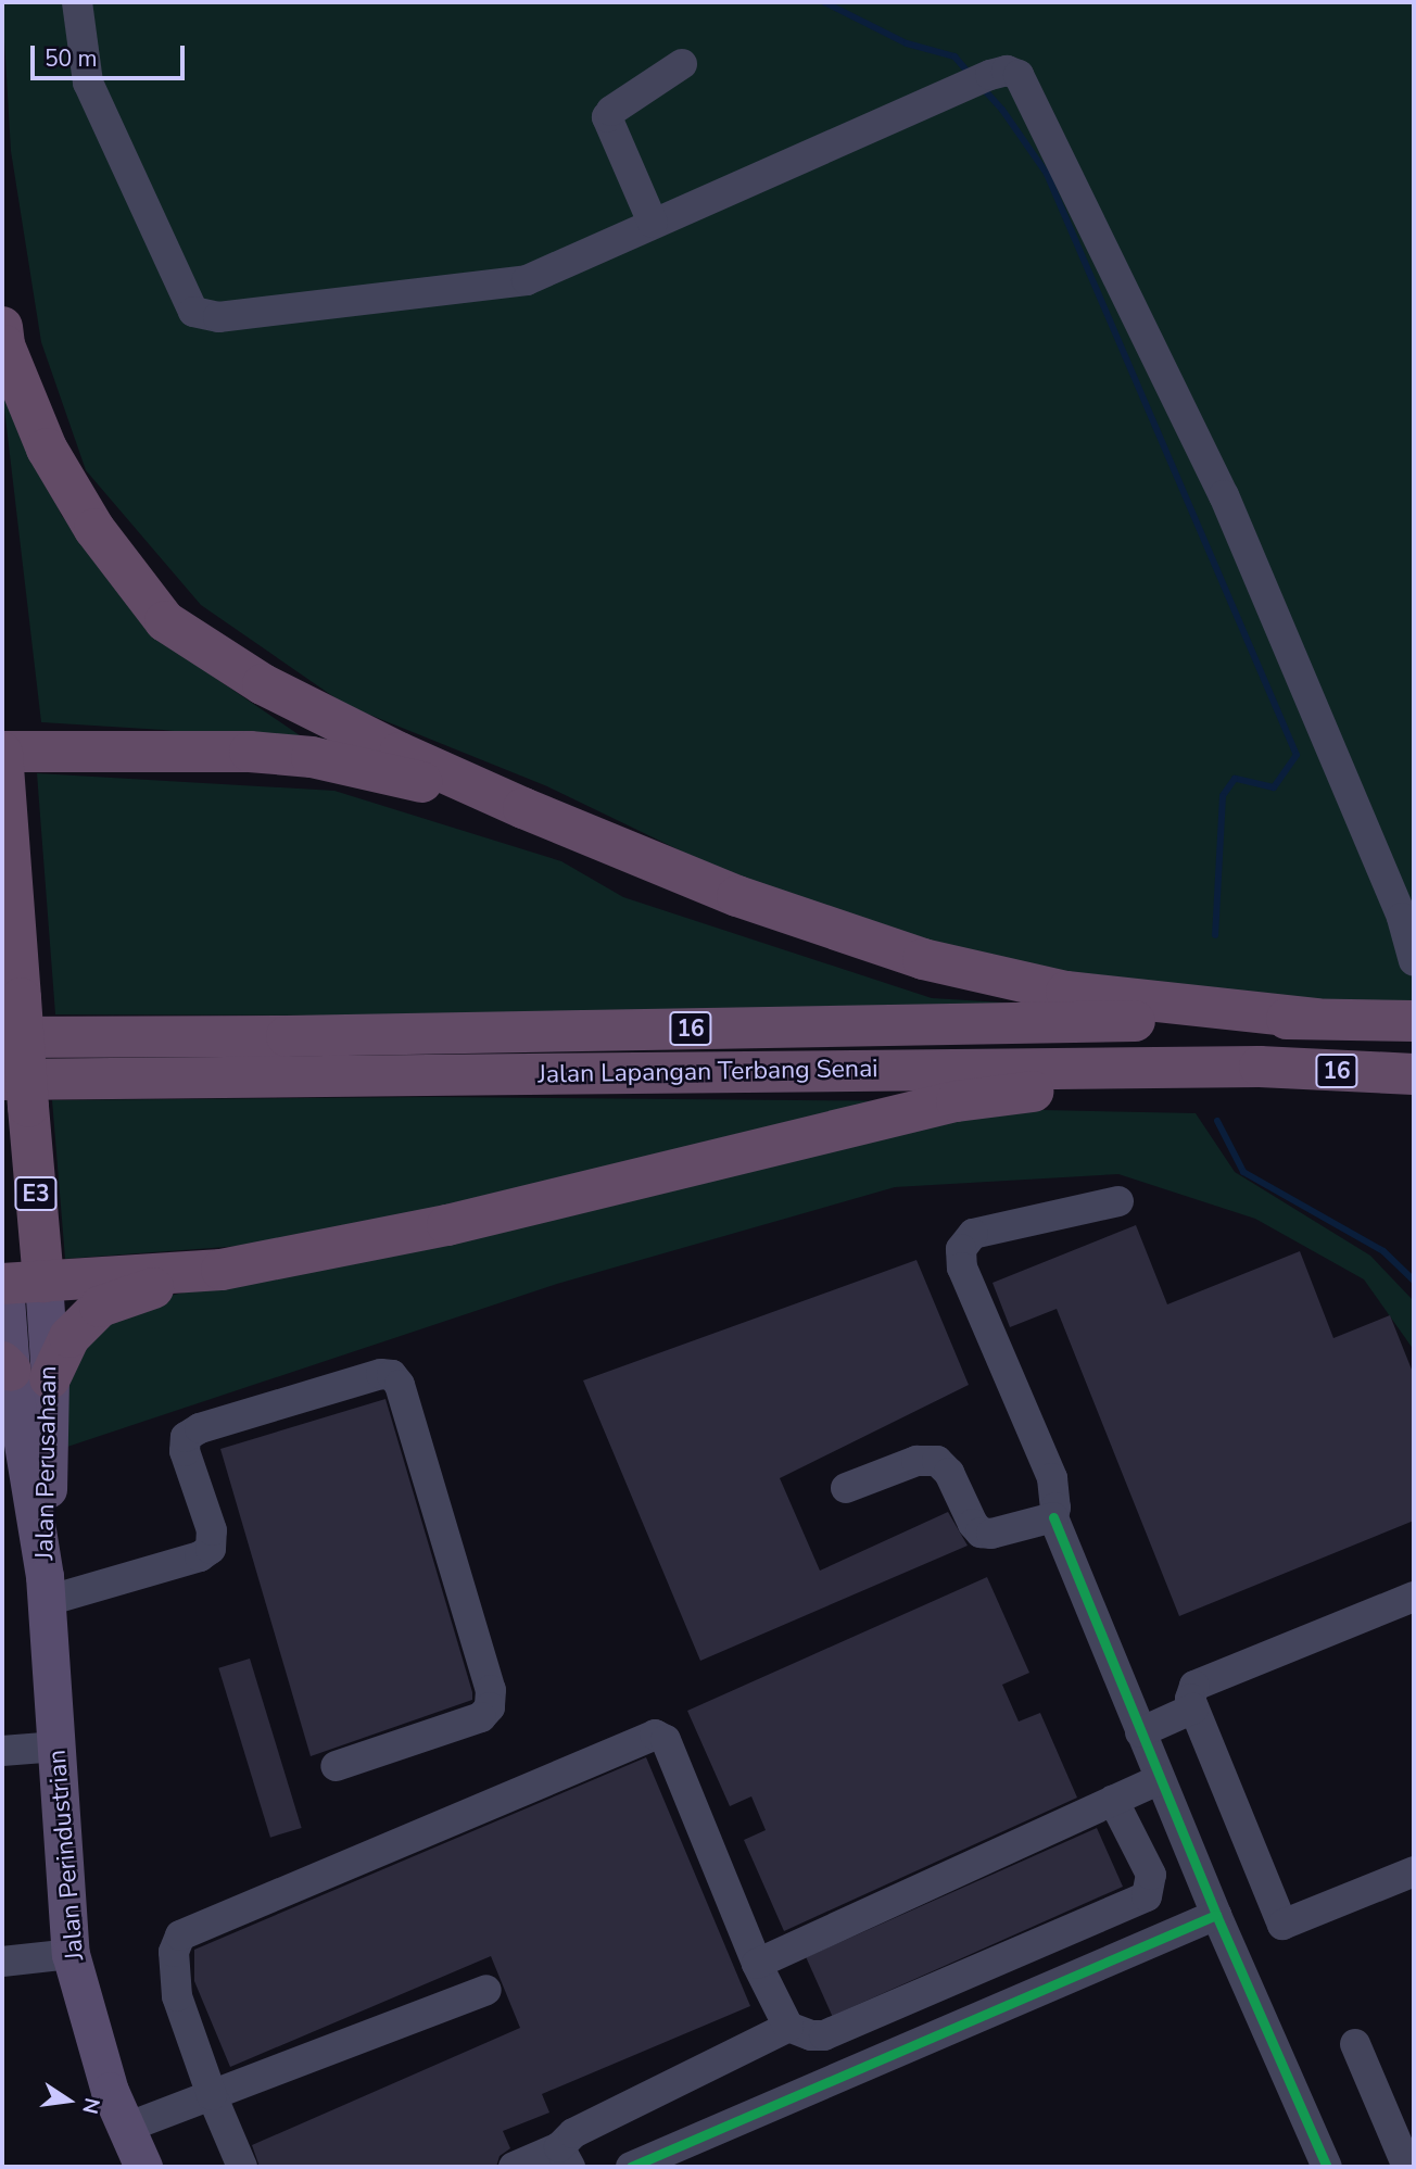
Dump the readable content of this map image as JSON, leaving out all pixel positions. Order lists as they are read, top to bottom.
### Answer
{
  "streets": {
    "highway": ["16", "Jalan Lapangan Terbang Senai", "E3"],
    "main road": ["Jalan Perusahaan", "Jalan Perindustrian"]
  },
  "crossings": [
    ["Jalan Lapangan Terbang Senai", "E3"],
    ["E3", "Jalan Perusahaan"],
    ["Jalan Perusahaan", "Jalan Perindustrian"]
  ],
  "scale_bar": "50 m",
  "north": "right"
}
